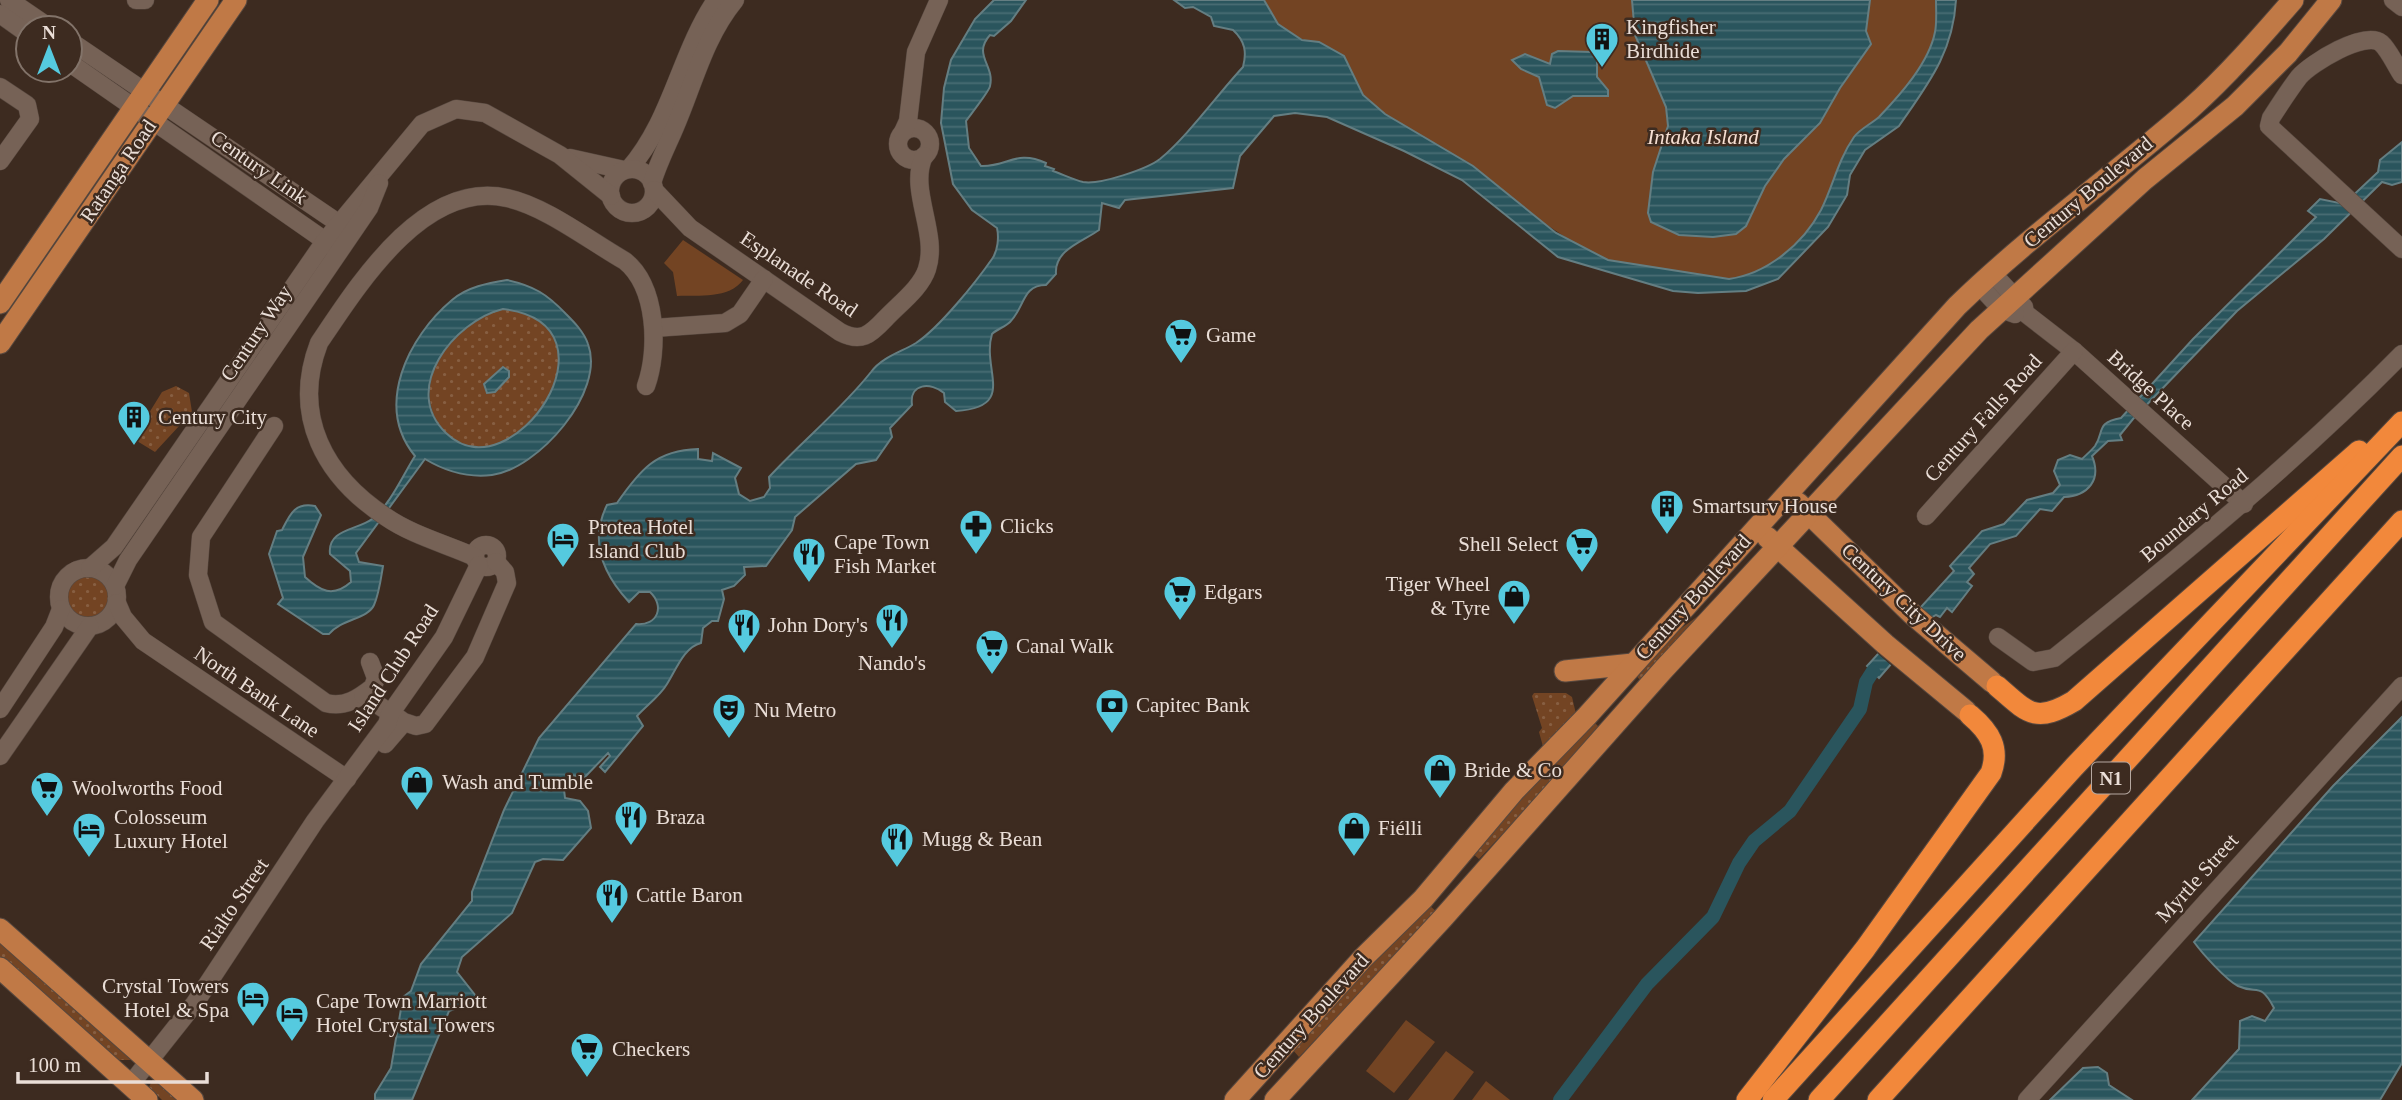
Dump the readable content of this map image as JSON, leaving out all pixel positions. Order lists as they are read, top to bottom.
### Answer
{
  "streets": {
    "highway": ["N1"],
    "main road": ["Ratanga Road", "Century Boulevard", "Century City Drive"],
    "street": [
      "Century Link",
      "Esplanade Road",
      "Century Way",
      "Bridge Place",
      "Century Falls Road",
      "Boundary Road",
      "Island Club Road",
      "North Bank Lane",
      "Myrtle Street",
      "Rialto Street"
    ]
  },
  "crossings": [
    ["Century Link", "Ratanga Road"],
    ["Century Link", "Century Way"],
    ["Century Boulevard", "Bridge Place"],
    ["Century Boulevard", "Century City Drive"],
    ["Esplanade Road", "Century Way"],
    ["Century Way", "North Bank Lane"],
    ["Bridge Place", "Century Falls Road"],
    ["Bridge Place", "Boundary Road"],
    ["Island Club Road", "North Bank Lane"],
    ["Island Club Road", "Rialto Street"],
    ["North Bank Lane", "Rialto Street"]
  ],
  "parks": ["Intaka Island"],
  "places": {
    "building": ["Kingfisher Birdhide", "Century City", "Smartsurv House"],
    "supermarket": [
      "Game",
      "Shell Select",
      "Edgars",
      "Canal Walk",
      "Woolworths Food",
      "Checkers"
    ],
    "pharmacy": ["Clicks"],
    "hotel": [
      "Protea Hotel Island Club",
      "Colosseum Luxury Hotel",
      "Crystal Towers Hotel & Spa",
      "Cape Town Marriott Hotel Crystal Towers"
    ],
    "restaurant": [
      "Cape Town Fish Market",
      "Nando's",
      "John Dory's",
      "Braza",
      "Mugg & Bean",
      "Cattle Baron"
    ],
    "shop": [
      "Tiger Wheel & Tyre",
      "Bride & Co",
      "Wash and Tumble",
      "Fiélli"
    ],
    "bank": ["Capitec Bank"],
    "theatre": ["Nu Metro"]
  },
  "scale_bar": "100 m",
  "north": "top"
}
